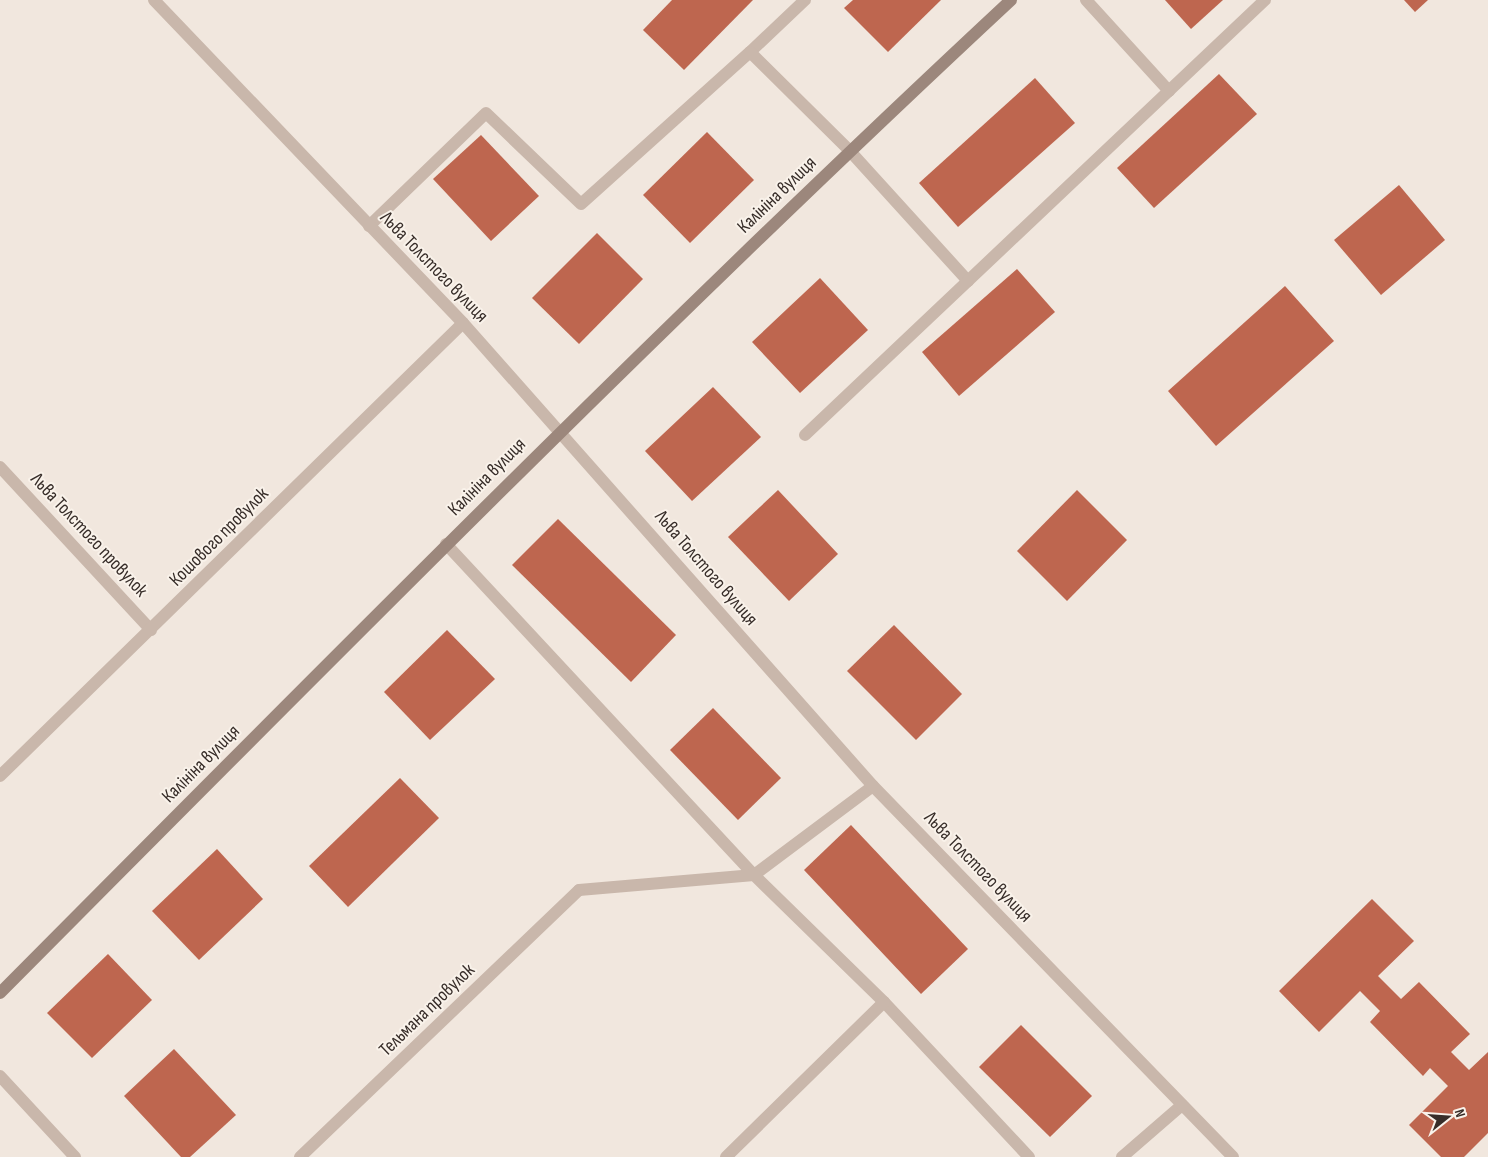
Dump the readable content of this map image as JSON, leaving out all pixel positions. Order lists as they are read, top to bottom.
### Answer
{
  "streets": {
    "street": [
      "Калініна вулиця",
      "Льва Толстого вулиця",
      "Льва Толстого провулок",
      "Кошового провулок",
      "Тельмана провулок"
    ]
  },
  "crossings": [
    ["Калініна вулиця", "Льва Толстого вулиця"],
    ["Льва Толстого вулиця", "Кошового провулок"],
    ["Льва Толстого провулок", "Кошового провулок"]
  ],
  "north": "right"
}
